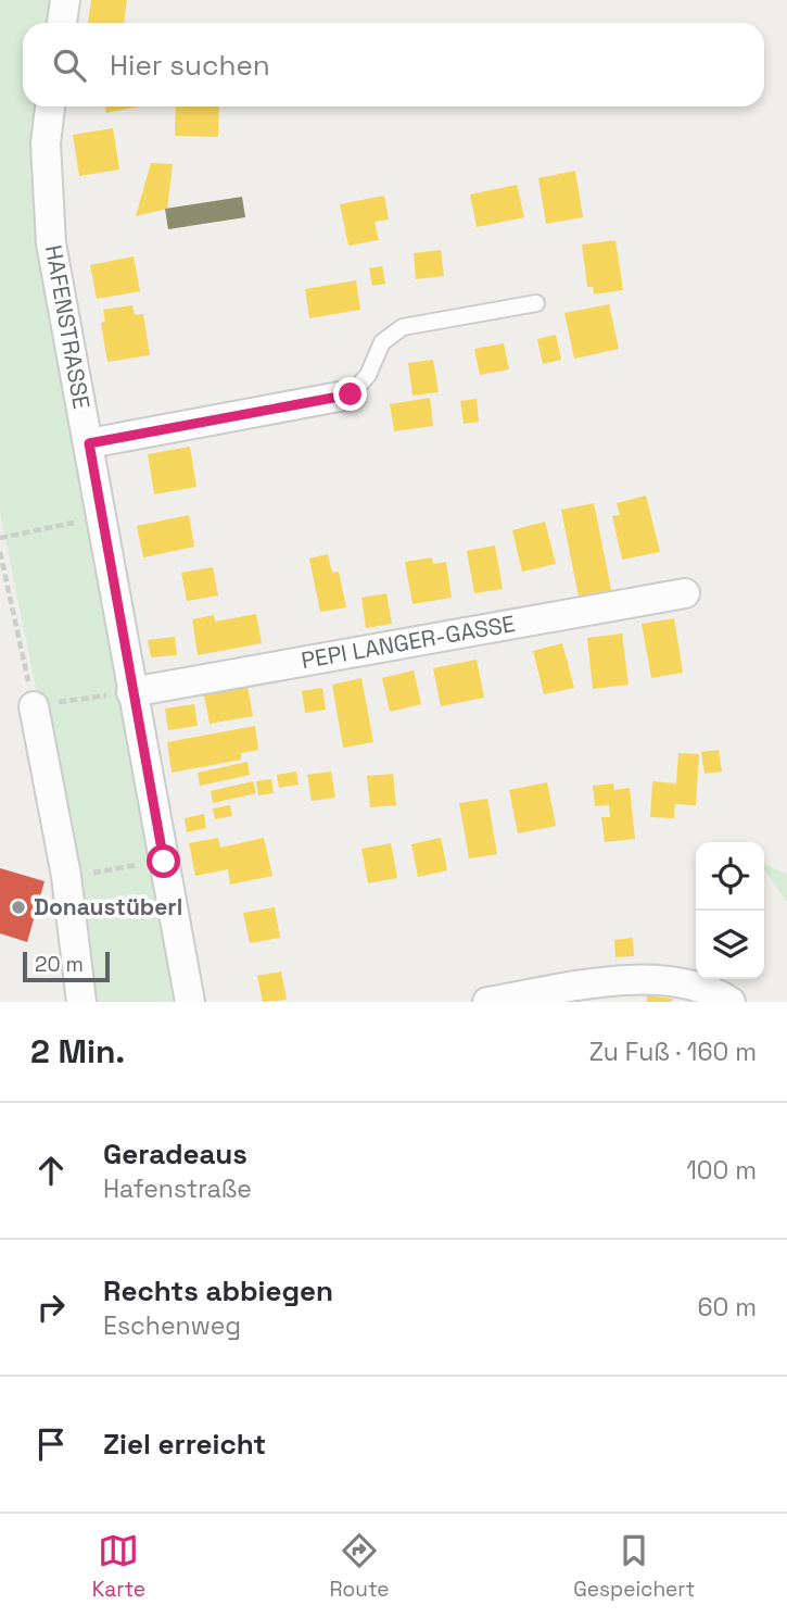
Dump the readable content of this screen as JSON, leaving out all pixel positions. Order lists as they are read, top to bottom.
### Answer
{
  "streets": {
    "street": ["HAFENSTRASSE", "PEPI LANGER-GASSE"]
  },
  "crossings": [
    ["HAFENSTRASSE", "PEPI LANGER-GASSE"]
  ],
  "places": ["Donaustüberl"],
  "scale_bar": "20 m",
  "page": {
    "search": "Hier suchen",
    "scale": "20 m",
    "heading": ["2 Min.", "Zu Fuß · 160 m"],
    "list": [
      ["Geradeaus", "Hafenstraße", "100 m"],
      ["Rechts abbiegen", "Eschenweg", "60 m"],
      "Ziel erreicht"
    ],
    "nav": ["Karte", "Route", "Gespeichert"]
  }
}
